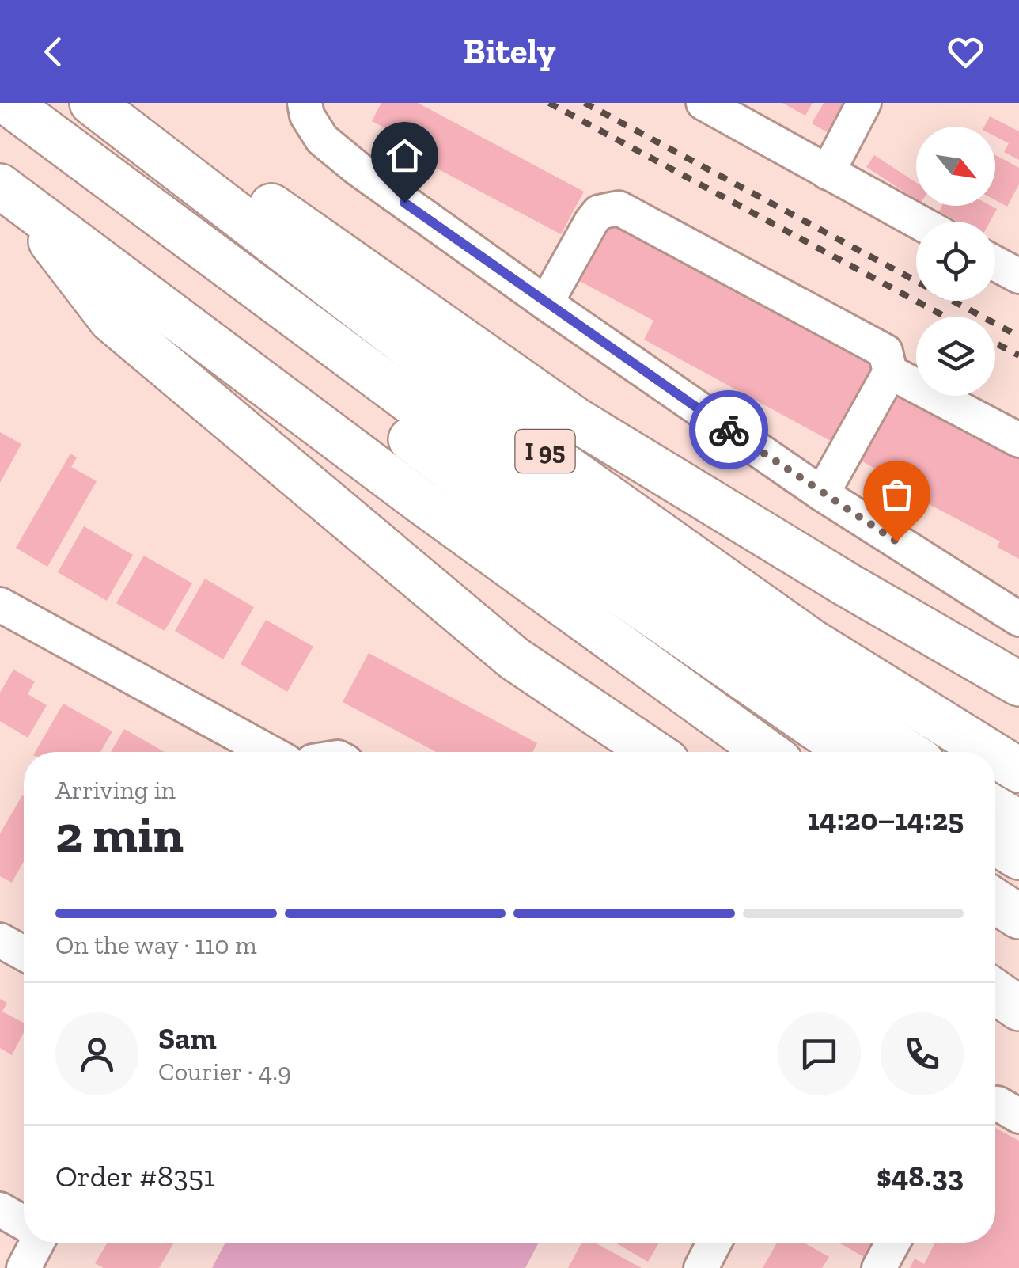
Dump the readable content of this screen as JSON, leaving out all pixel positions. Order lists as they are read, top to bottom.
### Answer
{
  "streets": {
    "highway": ["I 95"]
  },
  "north": "bottom right",
  "page": {
    "header": "Bitely",
    "heading": ["2 min", "Arriving in", "14:20–14:25"],
    "panel": [
      "Sam",
      "Courier · 4.9",
      "Order #8351",
      "$48.33"
    ],
    "bar": "On the way · 110 m"
  }
}
